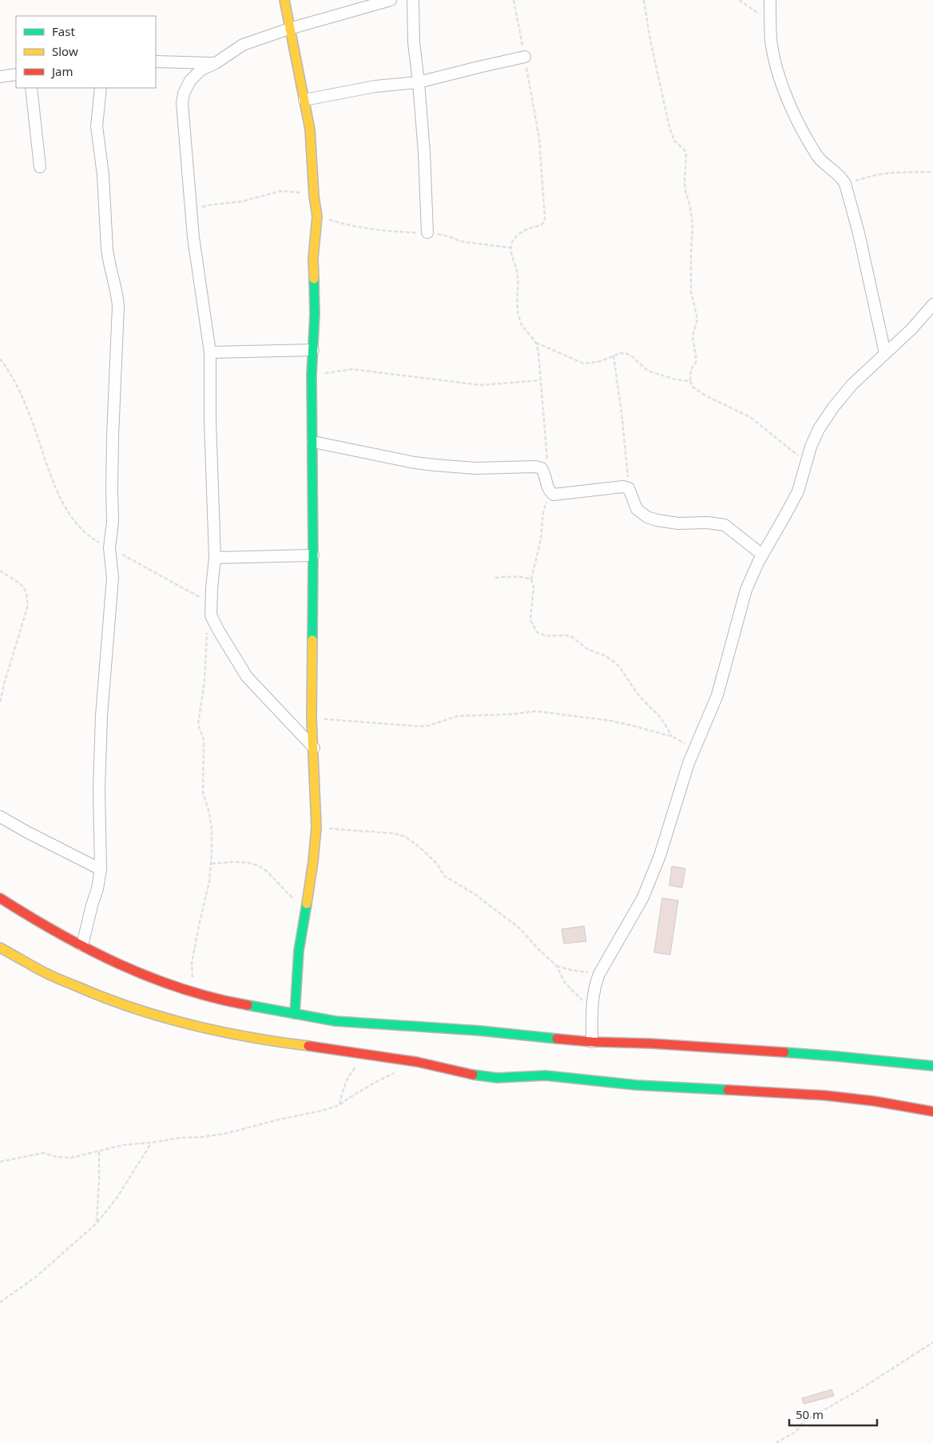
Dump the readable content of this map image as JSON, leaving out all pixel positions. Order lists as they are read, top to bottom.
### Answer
{
  "legend": ["Fast", "Slow", "Jam"],
  "scale_bar": "50 m"
}
